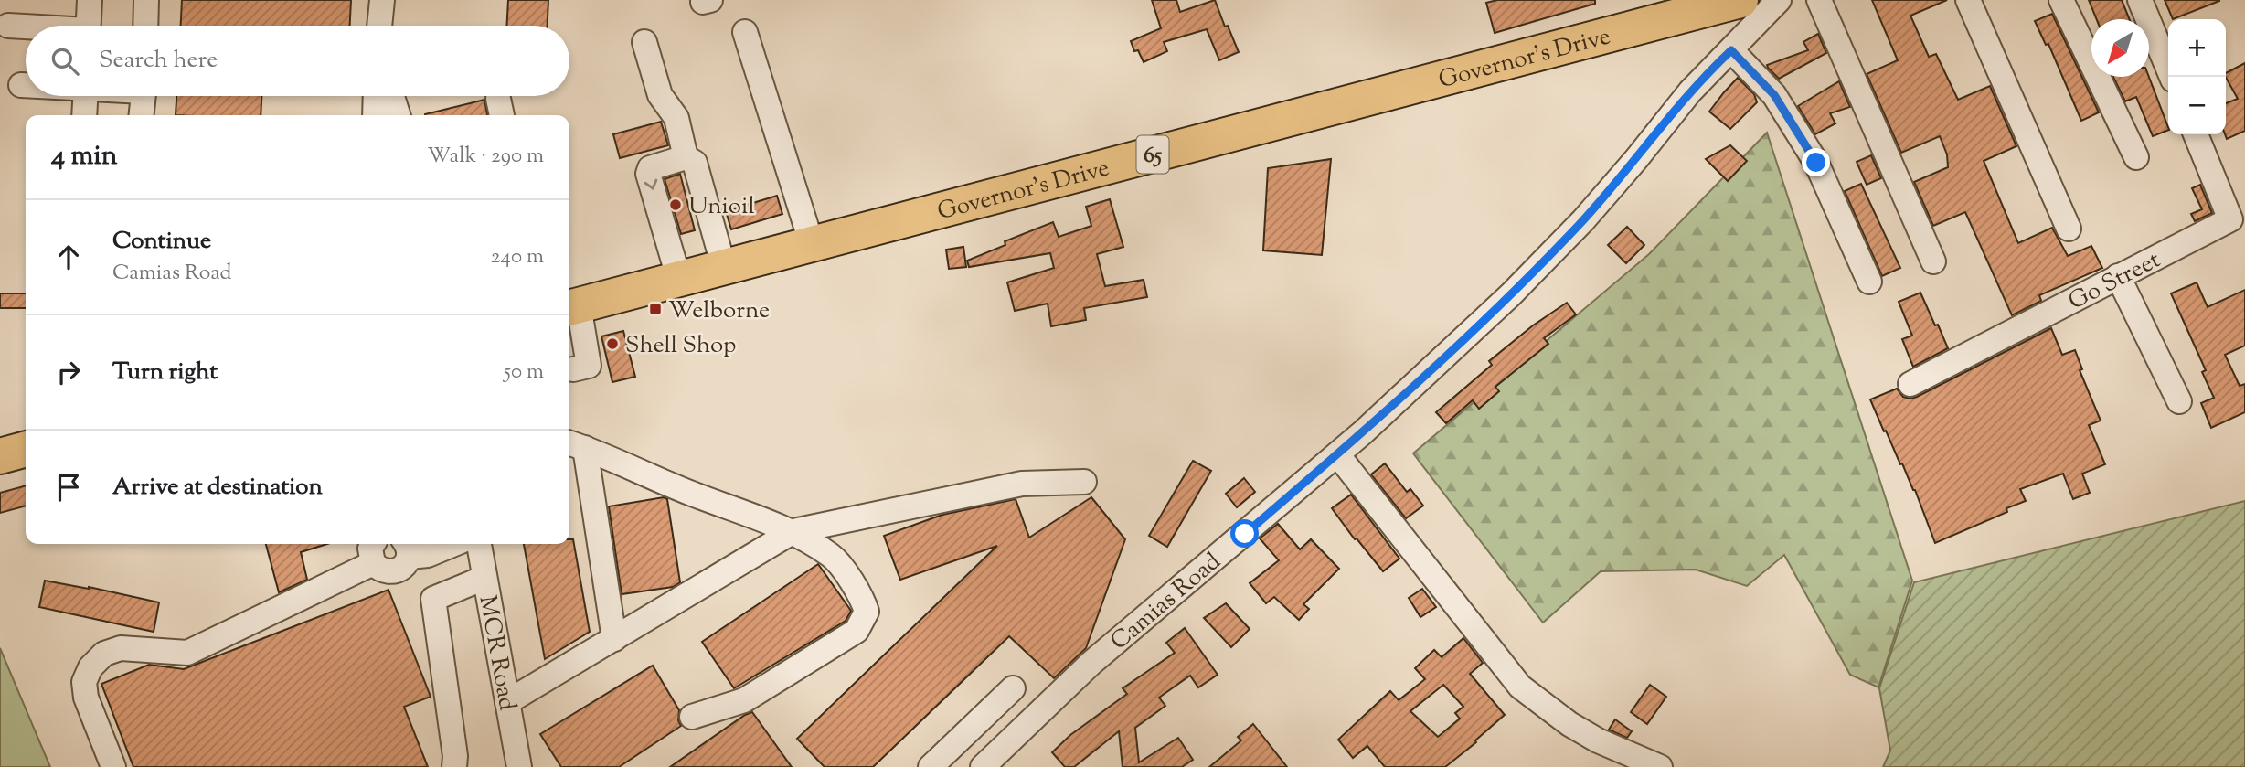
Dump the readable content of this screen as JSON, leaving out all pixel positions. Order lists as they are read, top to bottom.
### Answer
{
  "streets": {
    "highway": ["Governor's Drive", "65"],
    "street": ["Go Street", "Camias Road", "MCR Road"]
  },
  "places": {
    "other": ["Unioil", "Shell Shop"],
    "transit": ["Welborne"]
  },
  "north": "bottom left",
  "page": {
    "map_buttons": ["+", "−"],
    "search": "Search here",
    "heading": ["4 min", "Walk · 290 m"],
    "list": [
      ["Continue", "Camias Road", "240 m"],
      ["Turn right", "50 m"],
      "Arrive at destination"
    ]
  }
}
